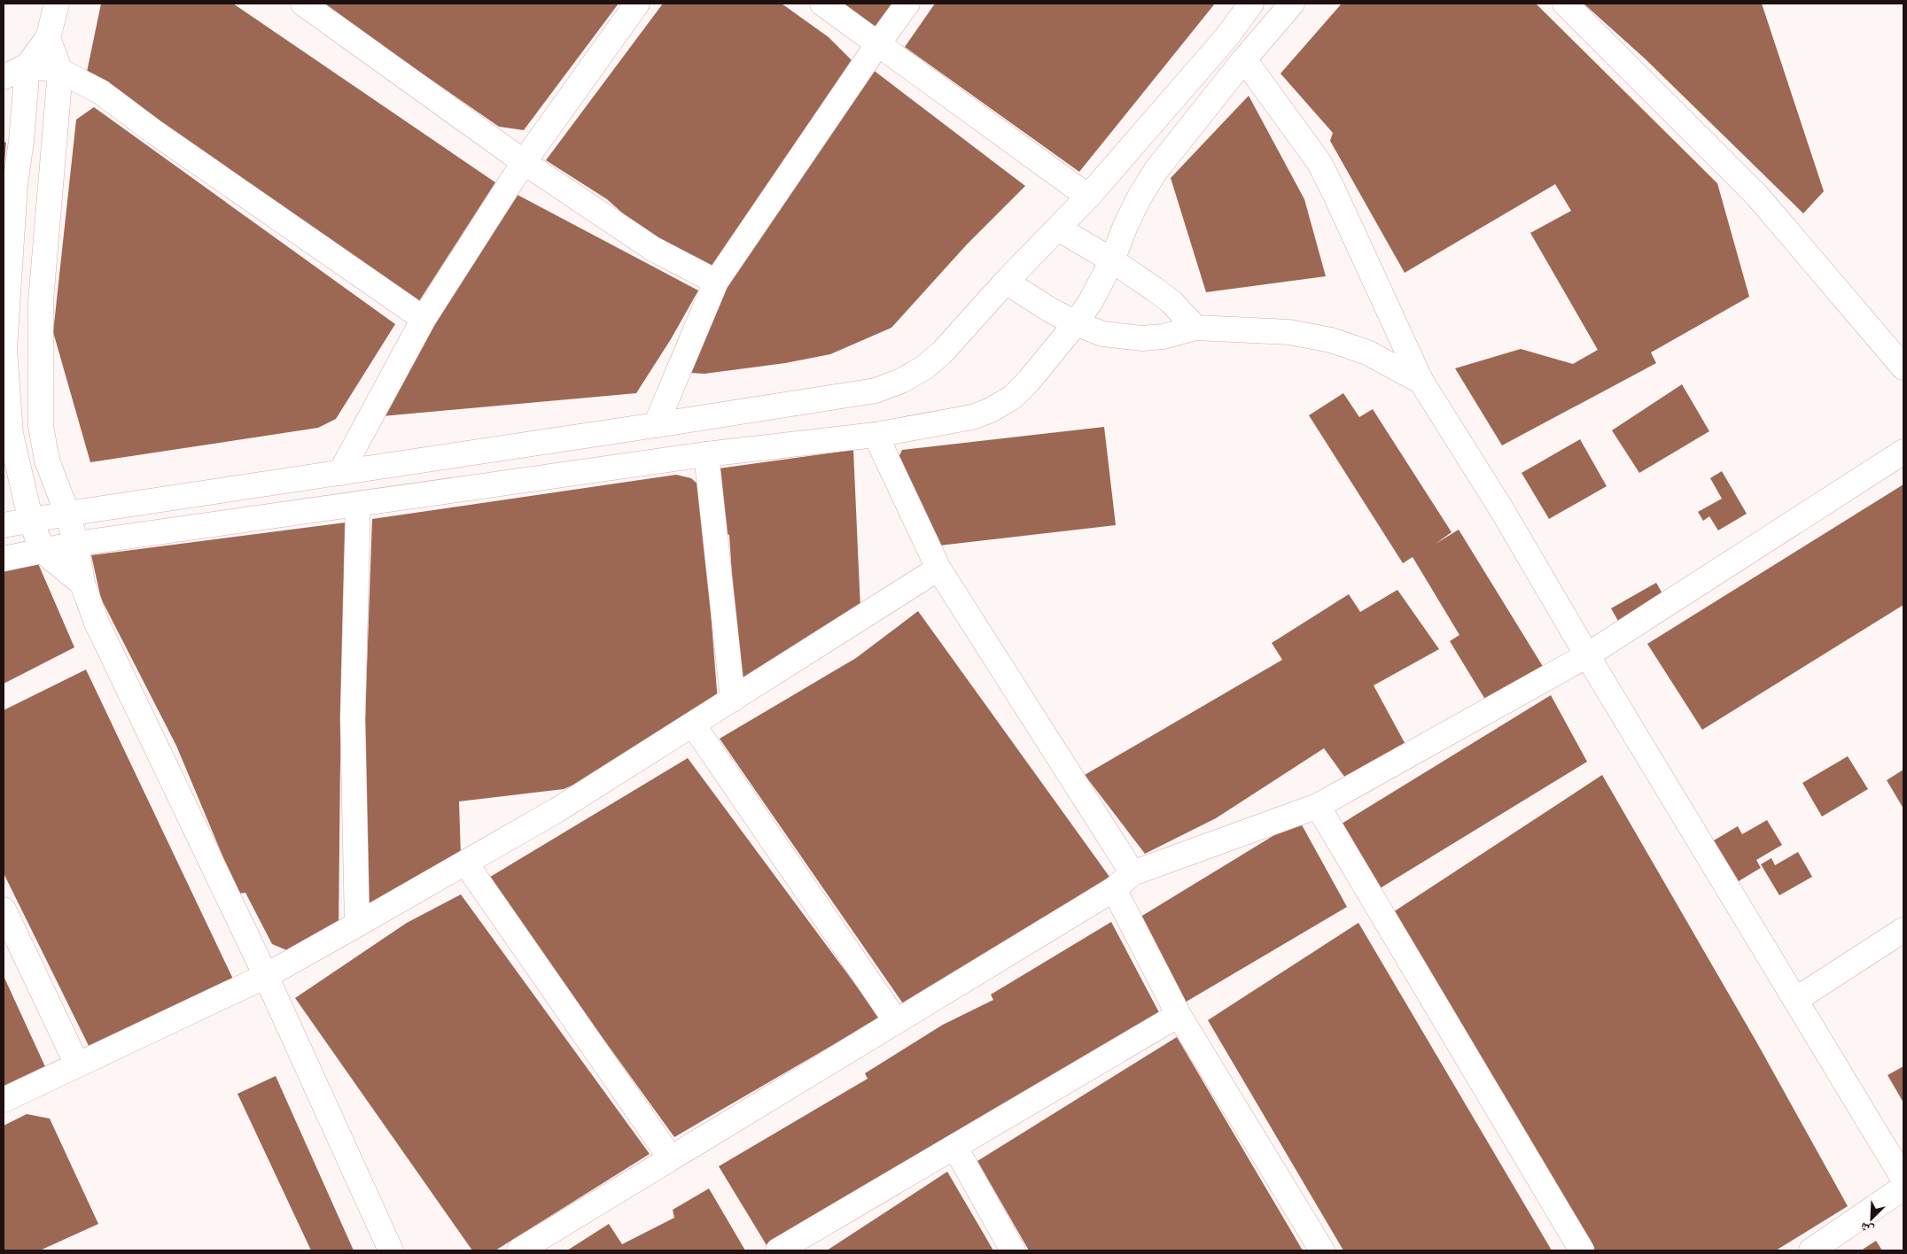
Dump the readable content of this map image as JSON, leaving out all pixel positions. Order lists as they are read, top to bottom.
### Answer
{
  "north": "bottom left"
}
